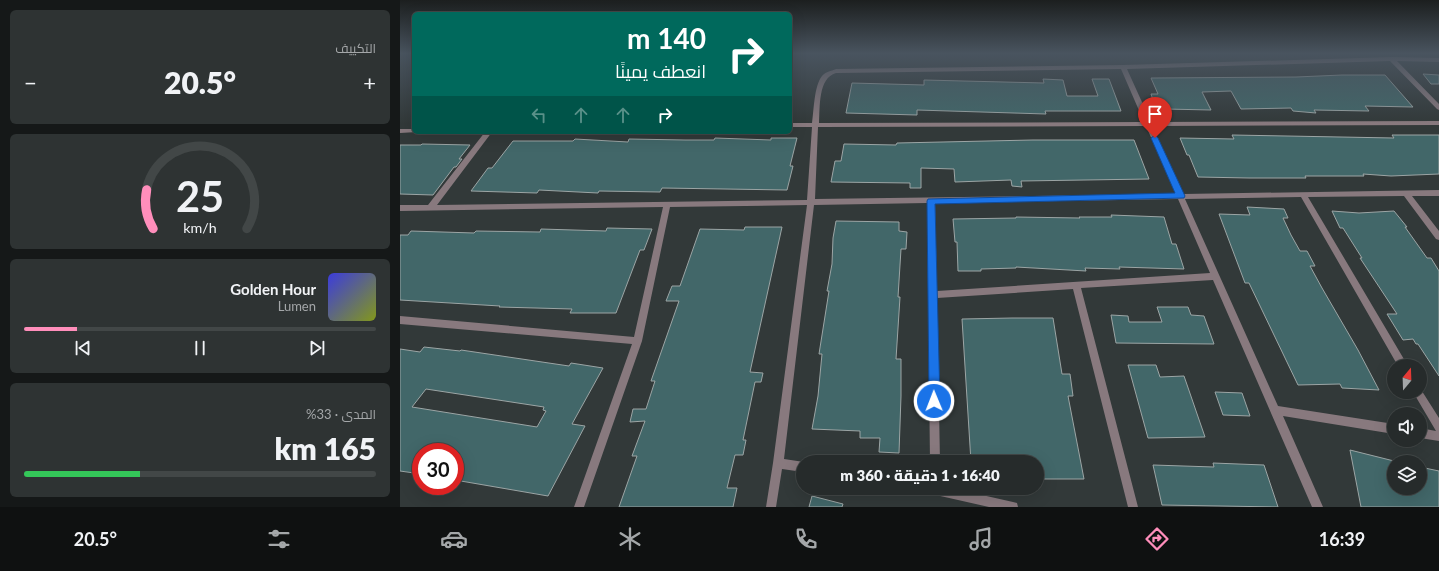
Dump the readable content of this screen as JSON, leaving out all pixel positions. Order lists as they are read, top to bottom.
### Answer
{
  "north": "top",
  "page": {
    "tile": [
      "التكييف",
      ["المدى · 33%", "165 km"]
    ],
    "turn": ["140 m", "انعطف يمينًا"],
    "heat": ["−", "20.5°", "+"],
    "song": ["Golden Hour", "Lumen"],
    "limit": "30",
    "trip": "16:40 · 1 دقيقة · 360 m",
    "tabs": ["16:39", "20.5°"],
    "gauge": ["25", "km/h"]
  }
}
